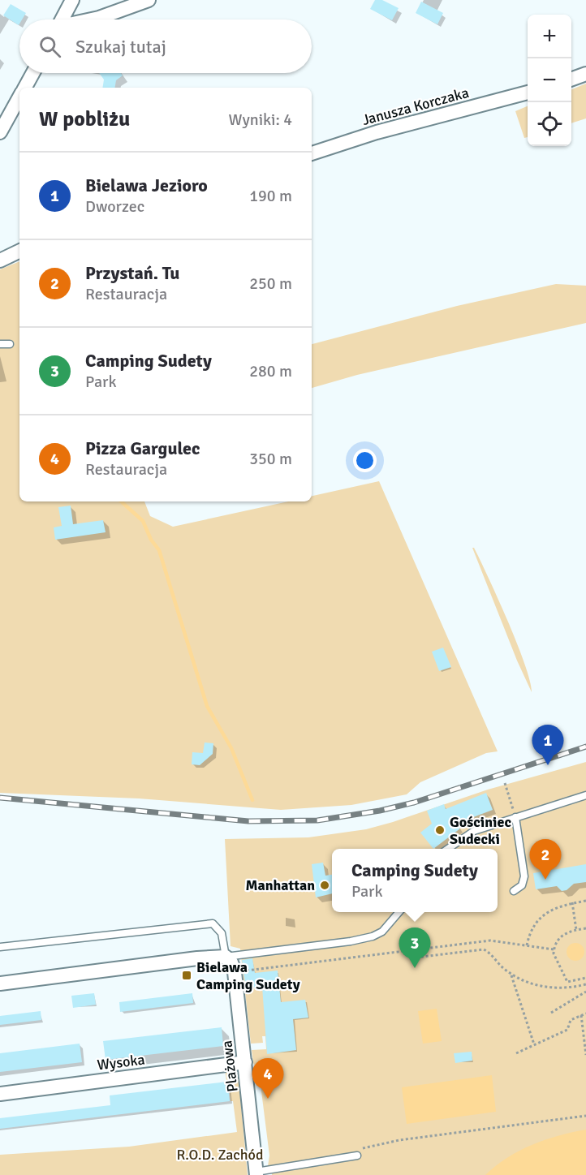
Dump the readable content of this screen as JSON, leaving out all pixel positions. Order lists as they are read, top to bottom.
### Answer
{
  "streets": {
    "street": ["Janusza Korczaka", "Wysoka", "Plażowa"]
  },
  "crossings": [
    ["Wysoka", "Plażowa"]
  ],
  "parks": ["R.O.D. Zachód"],
  "places": {
    "other": ["Gościniec Sudecki", "Manhattan"],
    "transit": ["Bielawa Camping Sudety"]
  },
  "page": {
    "map_buttons": ["+", "−"],
    "search": "Szukaj tutaj",
    "heading": ["W pobliżu", "Wyniki: 4"],
    "list": [
      {
        "mark": "1",
        "name": "Bielawa Jezioro",
        "note": "Dworzec",
        "value": "190 m"
      },
      {
        "mark": "2",
        "name": "Przystań. Tu",
        "note": "Restauracja",
        "value": "250 m"
      },
      {
        "mark": "3",
        "name": "Camping Sudety",
        "note": "Park",
        "value": "280 m"
      },
      {
        "mark": "4",
        "name": "Pizza Gargulec",
        "note": "Restauracja",
        "value": "350 m"
      }
    ],
    "pins": [
      "1",
      "2",
      "3",
      "4"
    ],
    "popup": ["Camping Sudety", "Park"]
  }
}
